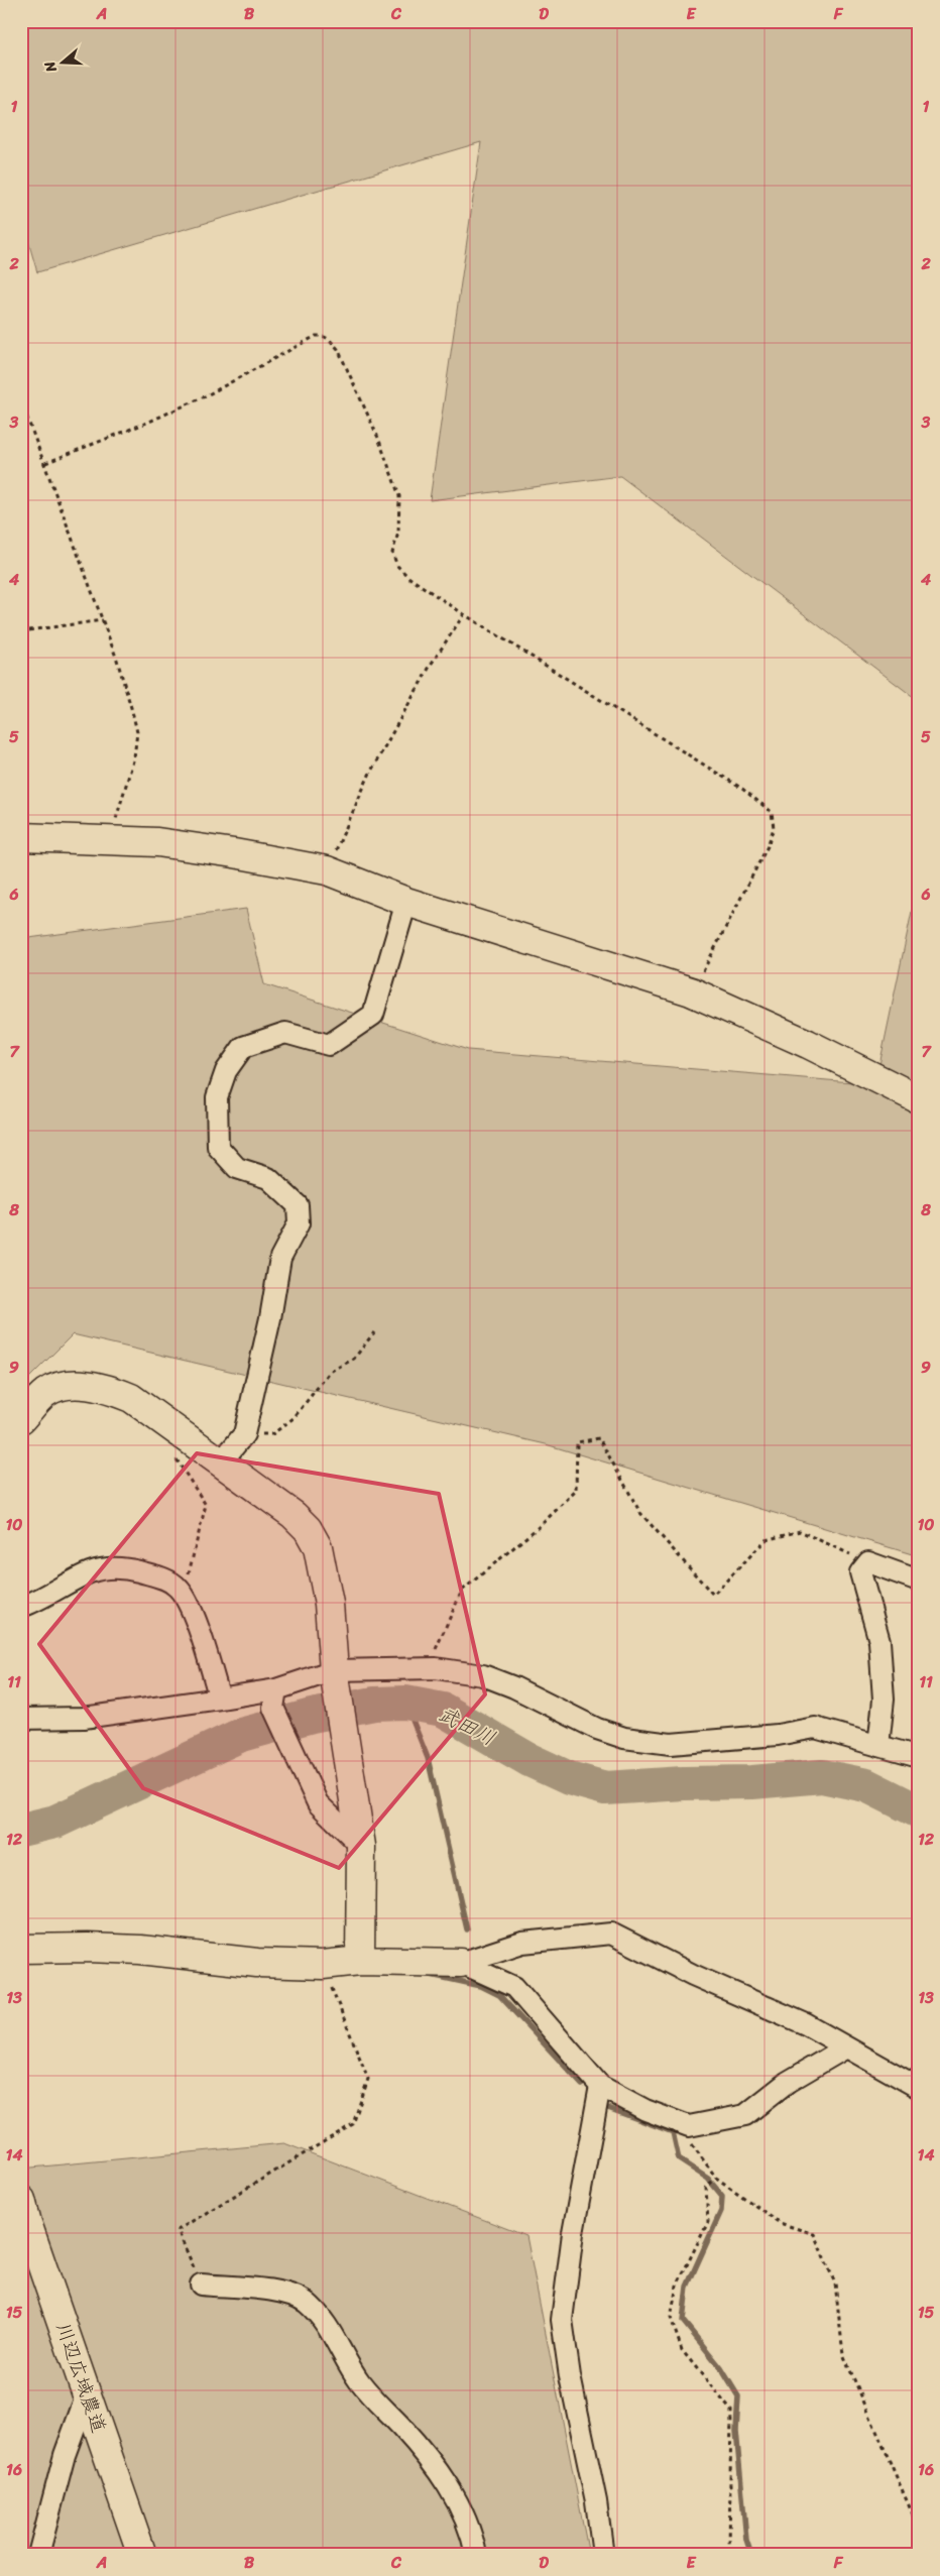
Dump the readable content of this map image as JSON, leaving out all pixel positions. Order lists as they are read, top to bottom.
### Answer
{
  "streets": {
    "street": ["川辺広域農道"]
  },
  "water": ["武田川"],
  "north": "left",
  "grid": {
    "columns": [
      "A",
      "B",
      "C",
      "D",
      "E",
      "F"
    ],
    "rows": [
      "1",
      "2",
      "3",
      "4",
      "5",
      "6",
      "7",
      "8",
      "9",
      "10",
      "11",
      "12",
      "13",
      "14",
      "15",
      "16"
    ]
  }
}
